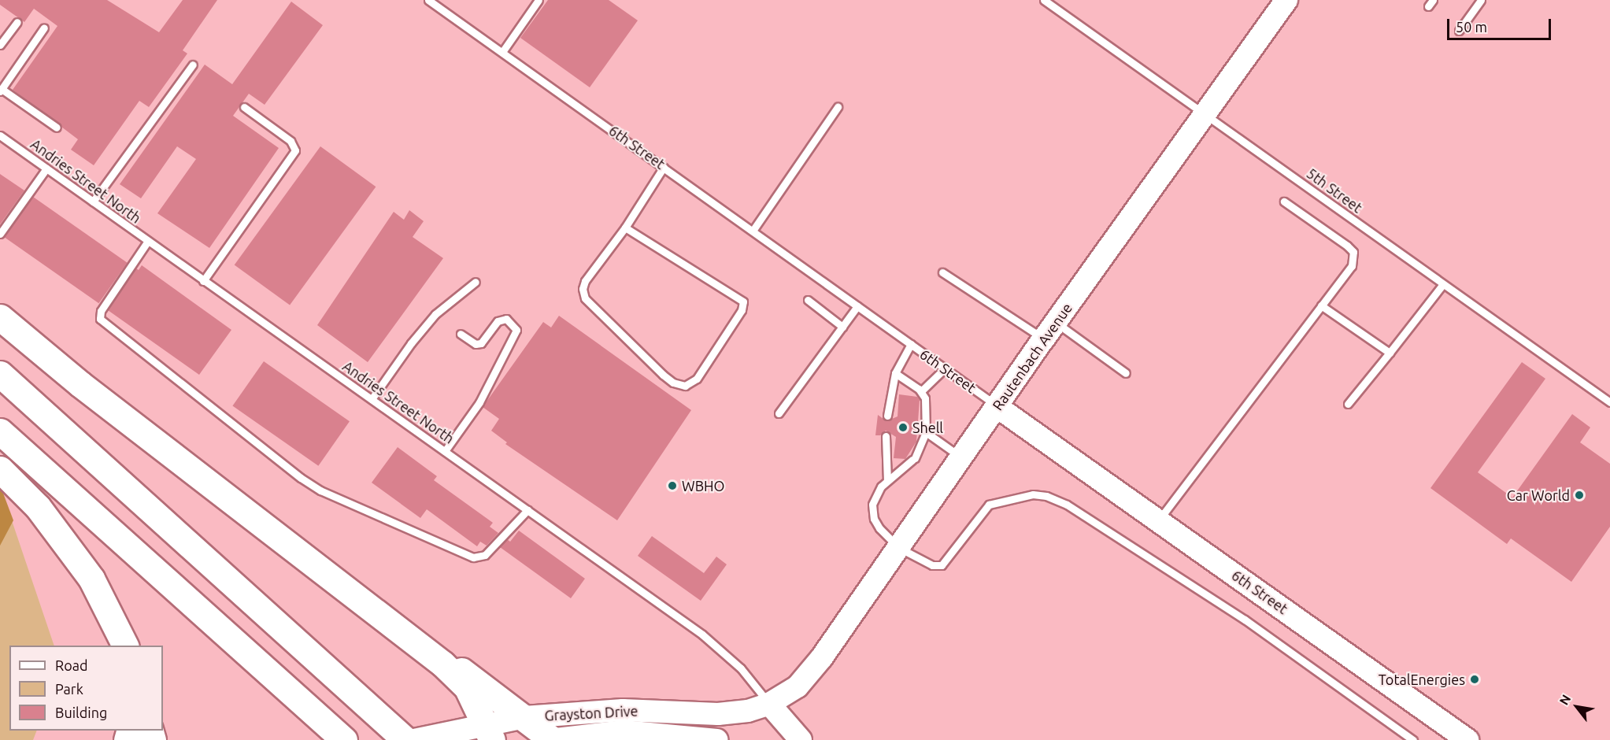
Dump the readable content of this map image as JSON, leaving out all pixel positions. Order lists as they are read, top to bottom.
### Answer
{
  "streets": {
    "main road": ["6th Street", "Rautenbach Avenue", "Grayston Drive"],
    "lane": ["Andries Street North", "5th Street"]
  },
  "crossings": [
    ["6th Street", "Rautenbach Avenue"],
    ["Andries Street North", "Rautenbach Avenue"],
    ["Andries Street North", "Grayston Drive"],
    ["5th Street", "Rautenbach Avenue"],
    ["Rautenbach Avenue", "Grayston Drive"]
  ],
  "places": [
    "Shell",
    "WBHO",
    "Car World",
    "TotalEnergies"
  ],
  "legend": ["Road", "Park", "Building"],
  "scale_bar": "50 m",
  "north": "top left"
}
